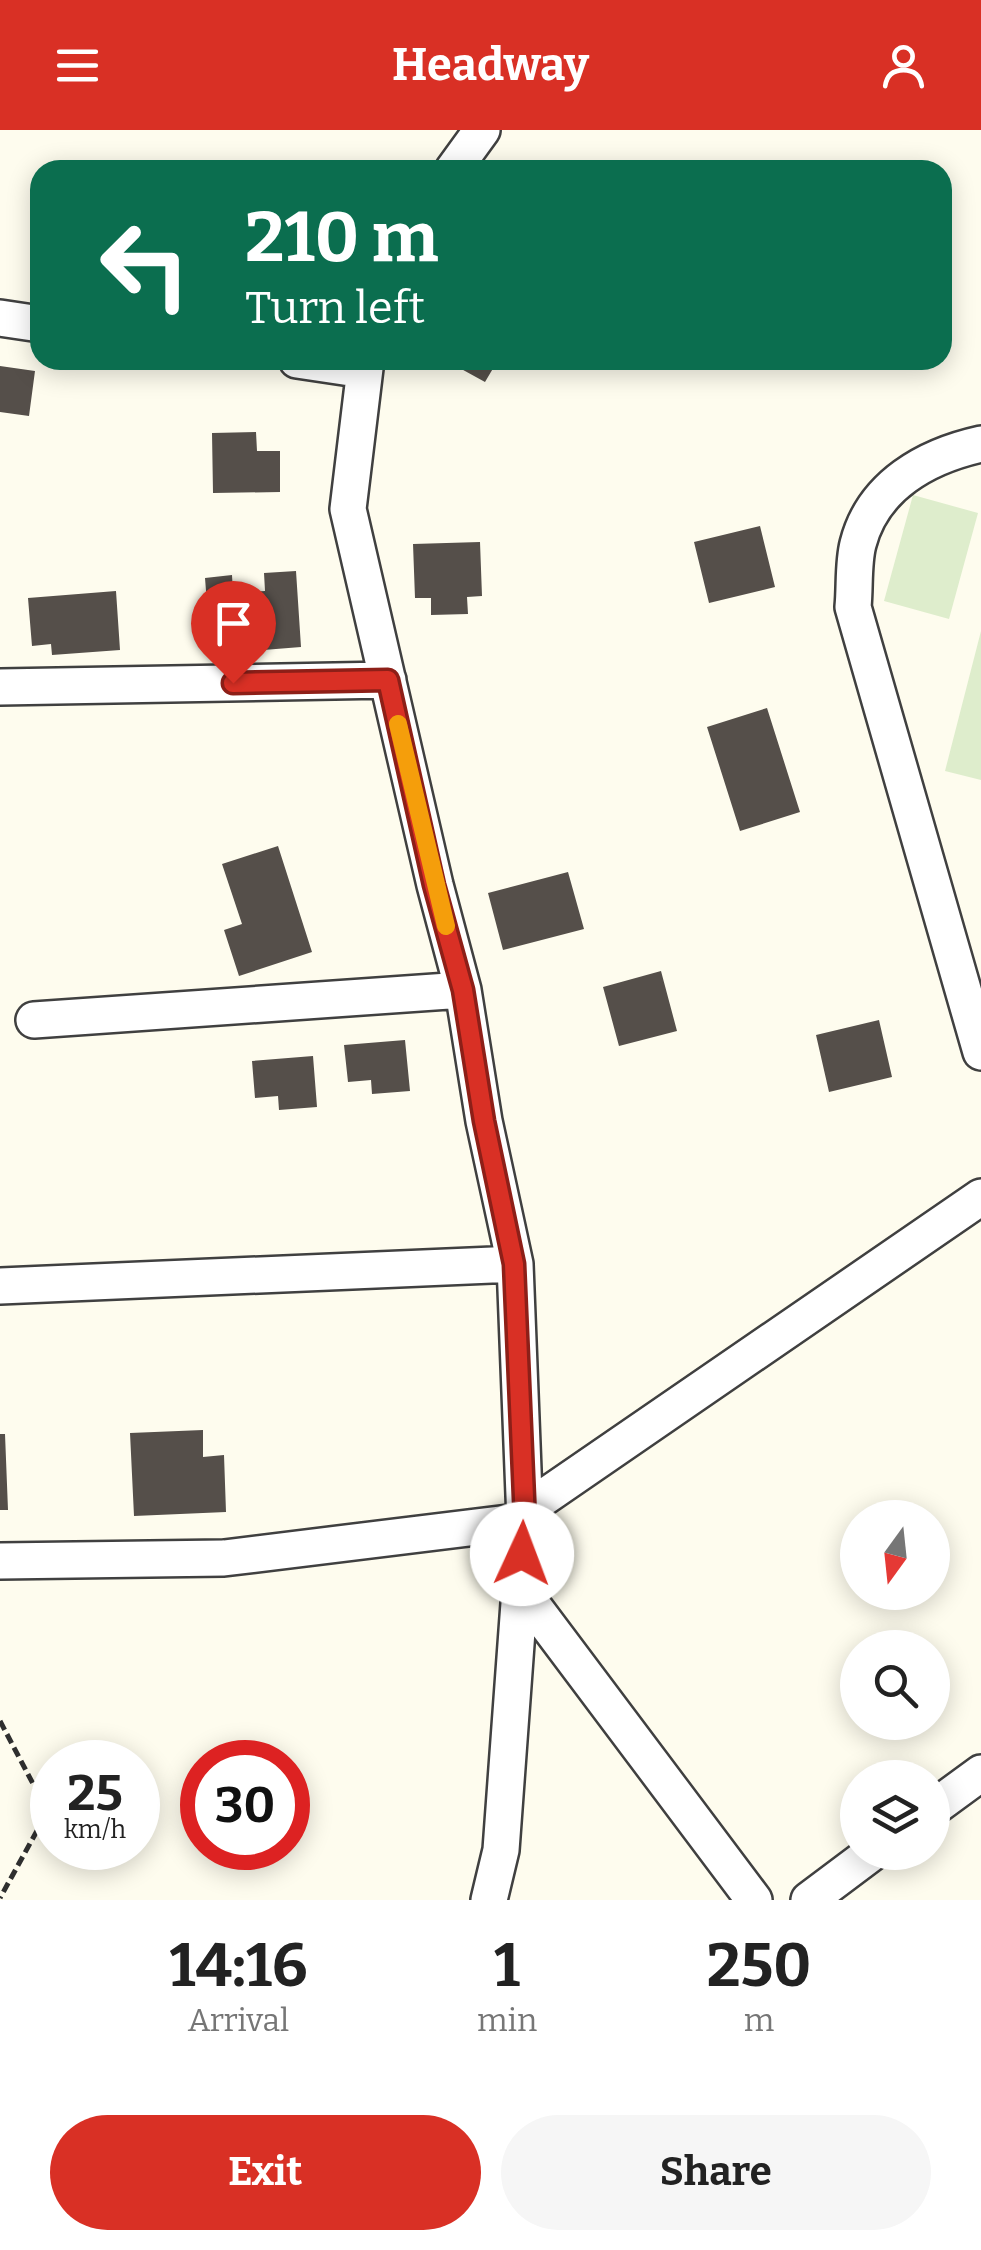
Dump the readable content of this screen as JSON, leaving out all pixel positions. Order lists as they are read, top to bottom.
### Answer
{
  "north": "bottom",
  "page": {
    "header": "Headway",
    "turn": ["210 m", "Turn left"],
    "speed": "25 km/h",
    "limit": "30",
    "eta": [
      "14:16",
      "Arrival",
      "1",
      "min",
      "250",
      "m"
    ],
    "buttons": ["Exit", "Share"]
  }
}
